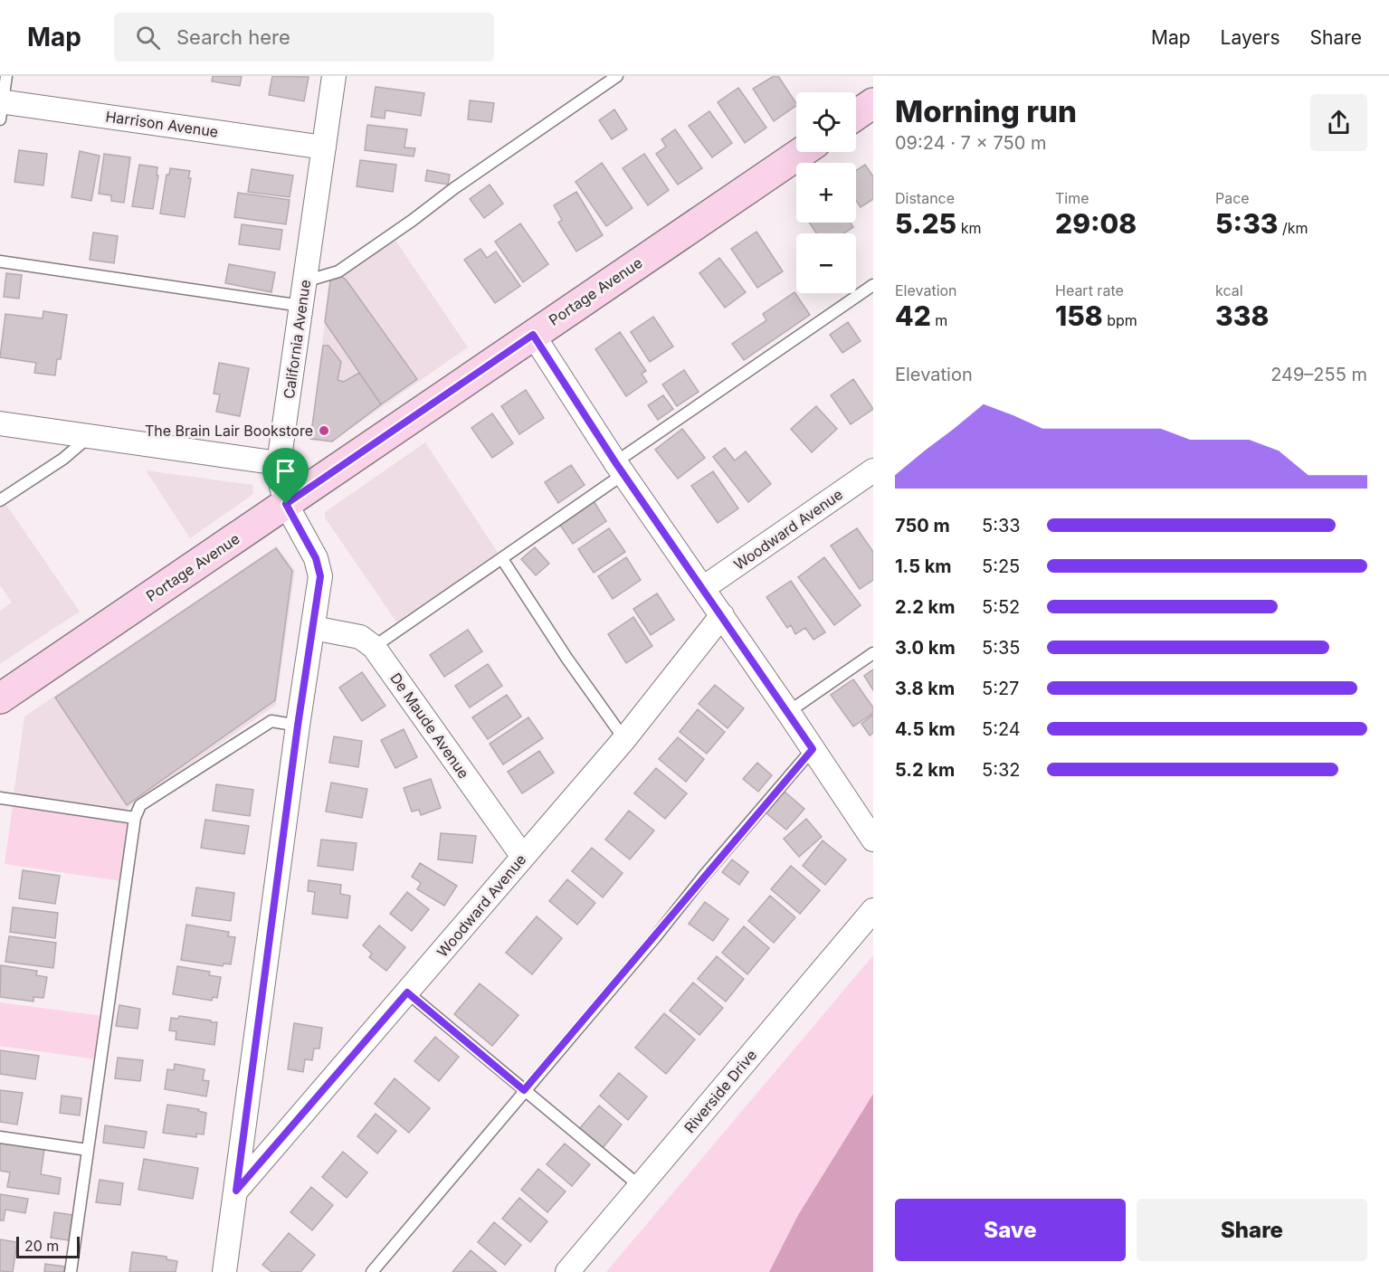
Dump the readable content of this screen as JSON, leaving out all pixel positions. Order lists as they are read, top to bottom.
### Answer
{
  "streets": {
    "main road": ["Portage Avenue"],
    "street": [
      "Harrison Avenue",
      "California Avenue",
      "Woodward Avenue",
      "De Maude Avenue",
      "Riverside Drive"
    ]
  },
  "crossings": [
    ["Harrison Avenue", "California Avenue"],
    ["Portage Avenue", "California Avenue"],
    ["California Avenue", "Woodward Avenue"],
    ["California Avenue", "De Maude Avenue"],
    ["Woodward Avenue", "De Maude Avenue"]
  ],
  "places": ["The Brain Lair Bookstore"],
  "scale_bar": "20 m",
  "page": {
    "header": "Map",
    "search": "Search here",
    "nav": ["Map", "Layers", "Share"],
    "heading": ["Morning run", "09:24 · 7 × 750 m"],
    "map_buttons": ["+", "−"],
    "stats": [
      ["Distance", "5.25 km"],
      ["Time", "29:08"],
      ["Pace", "5:33 /km"],
      ["Elevation", "42 m"],
      ["Heart rate", "158 bpm"],
      ["kcal", "338"]
    ],
    "chart": ["Elevation", "249–255 m"],
    "list": [
      {
        "name": "750 m",
        "note": "5:33"
      },
      {
        "name": "1.5 km",
        "note": "5:25"
      },
      {
        "name": "2.2 km",
        "note": "5:52"
      },
      {
        "name": "3.0 km",
        "note": "5:35"
      },
      {
        "name": "3.8 km",
        "note": "5:27"
      },
      {
        "name": "4.5 km",
        "note": "5:24"
      },
      {
        "name": "5.2 km",
        "note": "5:32"
      }
    ],
    "buttons": ["Save", "Share"],
    "scale": "20 m"
  }
}
